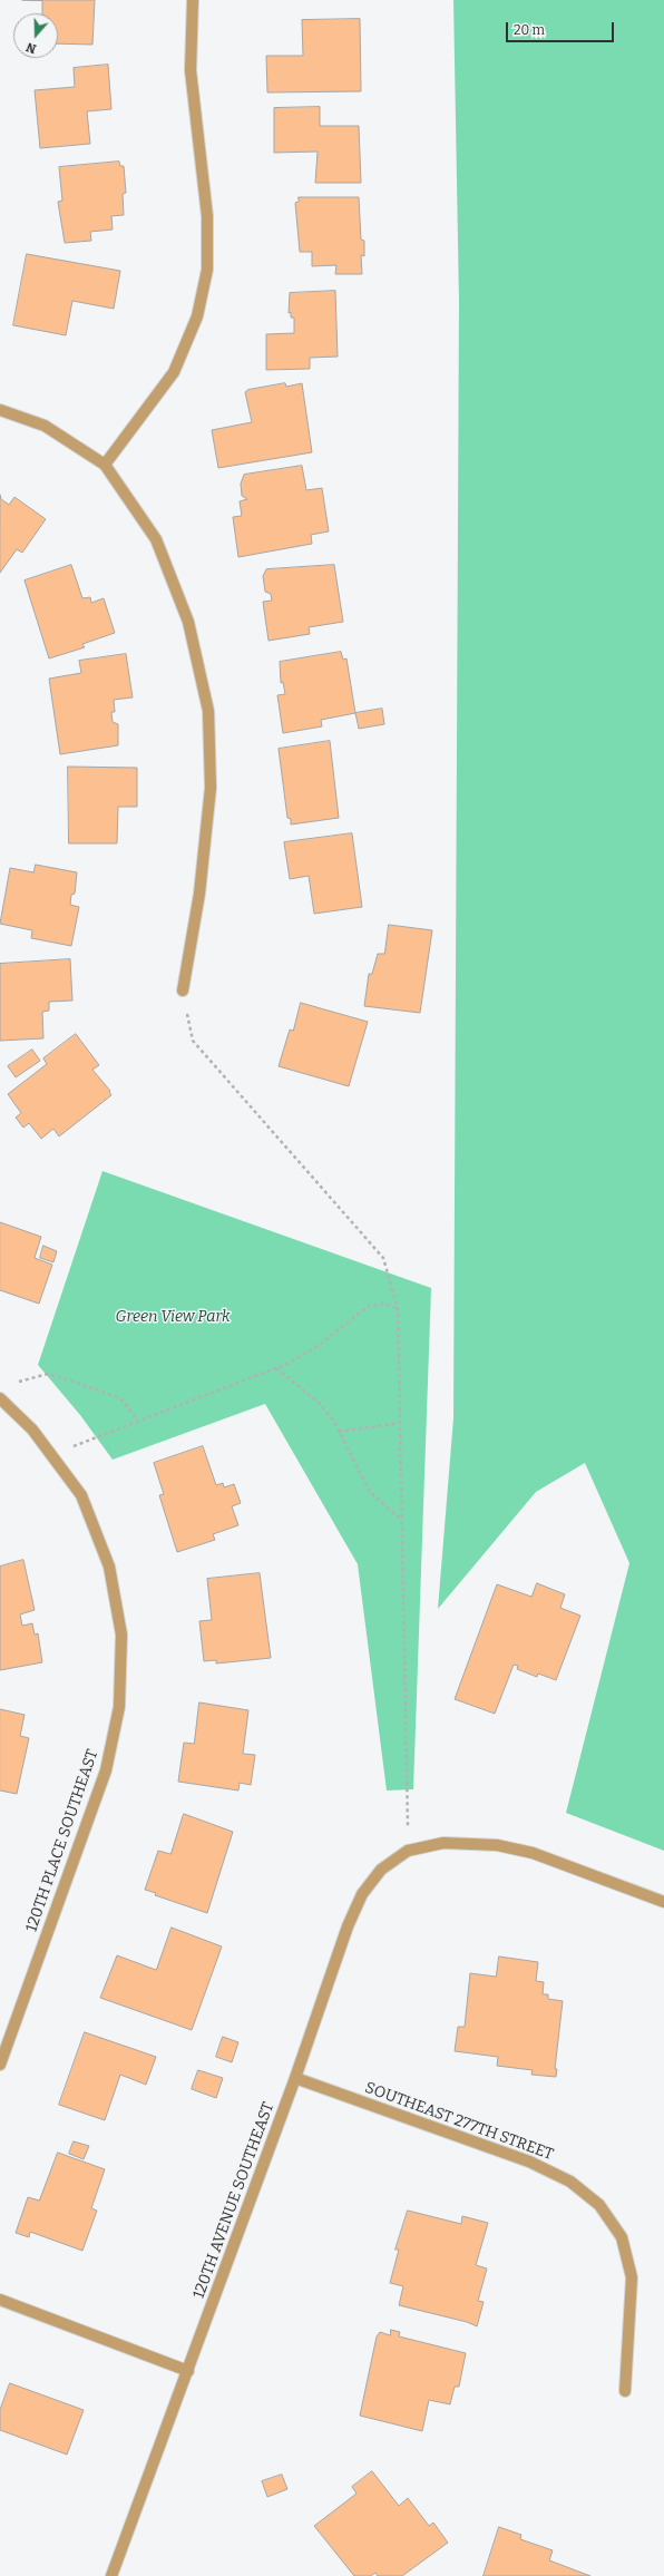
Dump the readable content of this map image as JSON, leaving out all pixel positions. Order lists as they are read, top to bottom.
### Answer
{
  "streets": {
    "street": ["120TH PLACE SOUTHEAST", "SOUTHEAST 277TH STREET", "120TH AVENUE SOUTHEAST"]
  },
  "crossings": [
    ["SOUTHEAST 277TH STREET", "120TH AVENUE SOUTHEAST"]
  ],
  "parks": ["Green View Park"],
  "scale_bar": "20 m",
  "north": "bottom"
}
